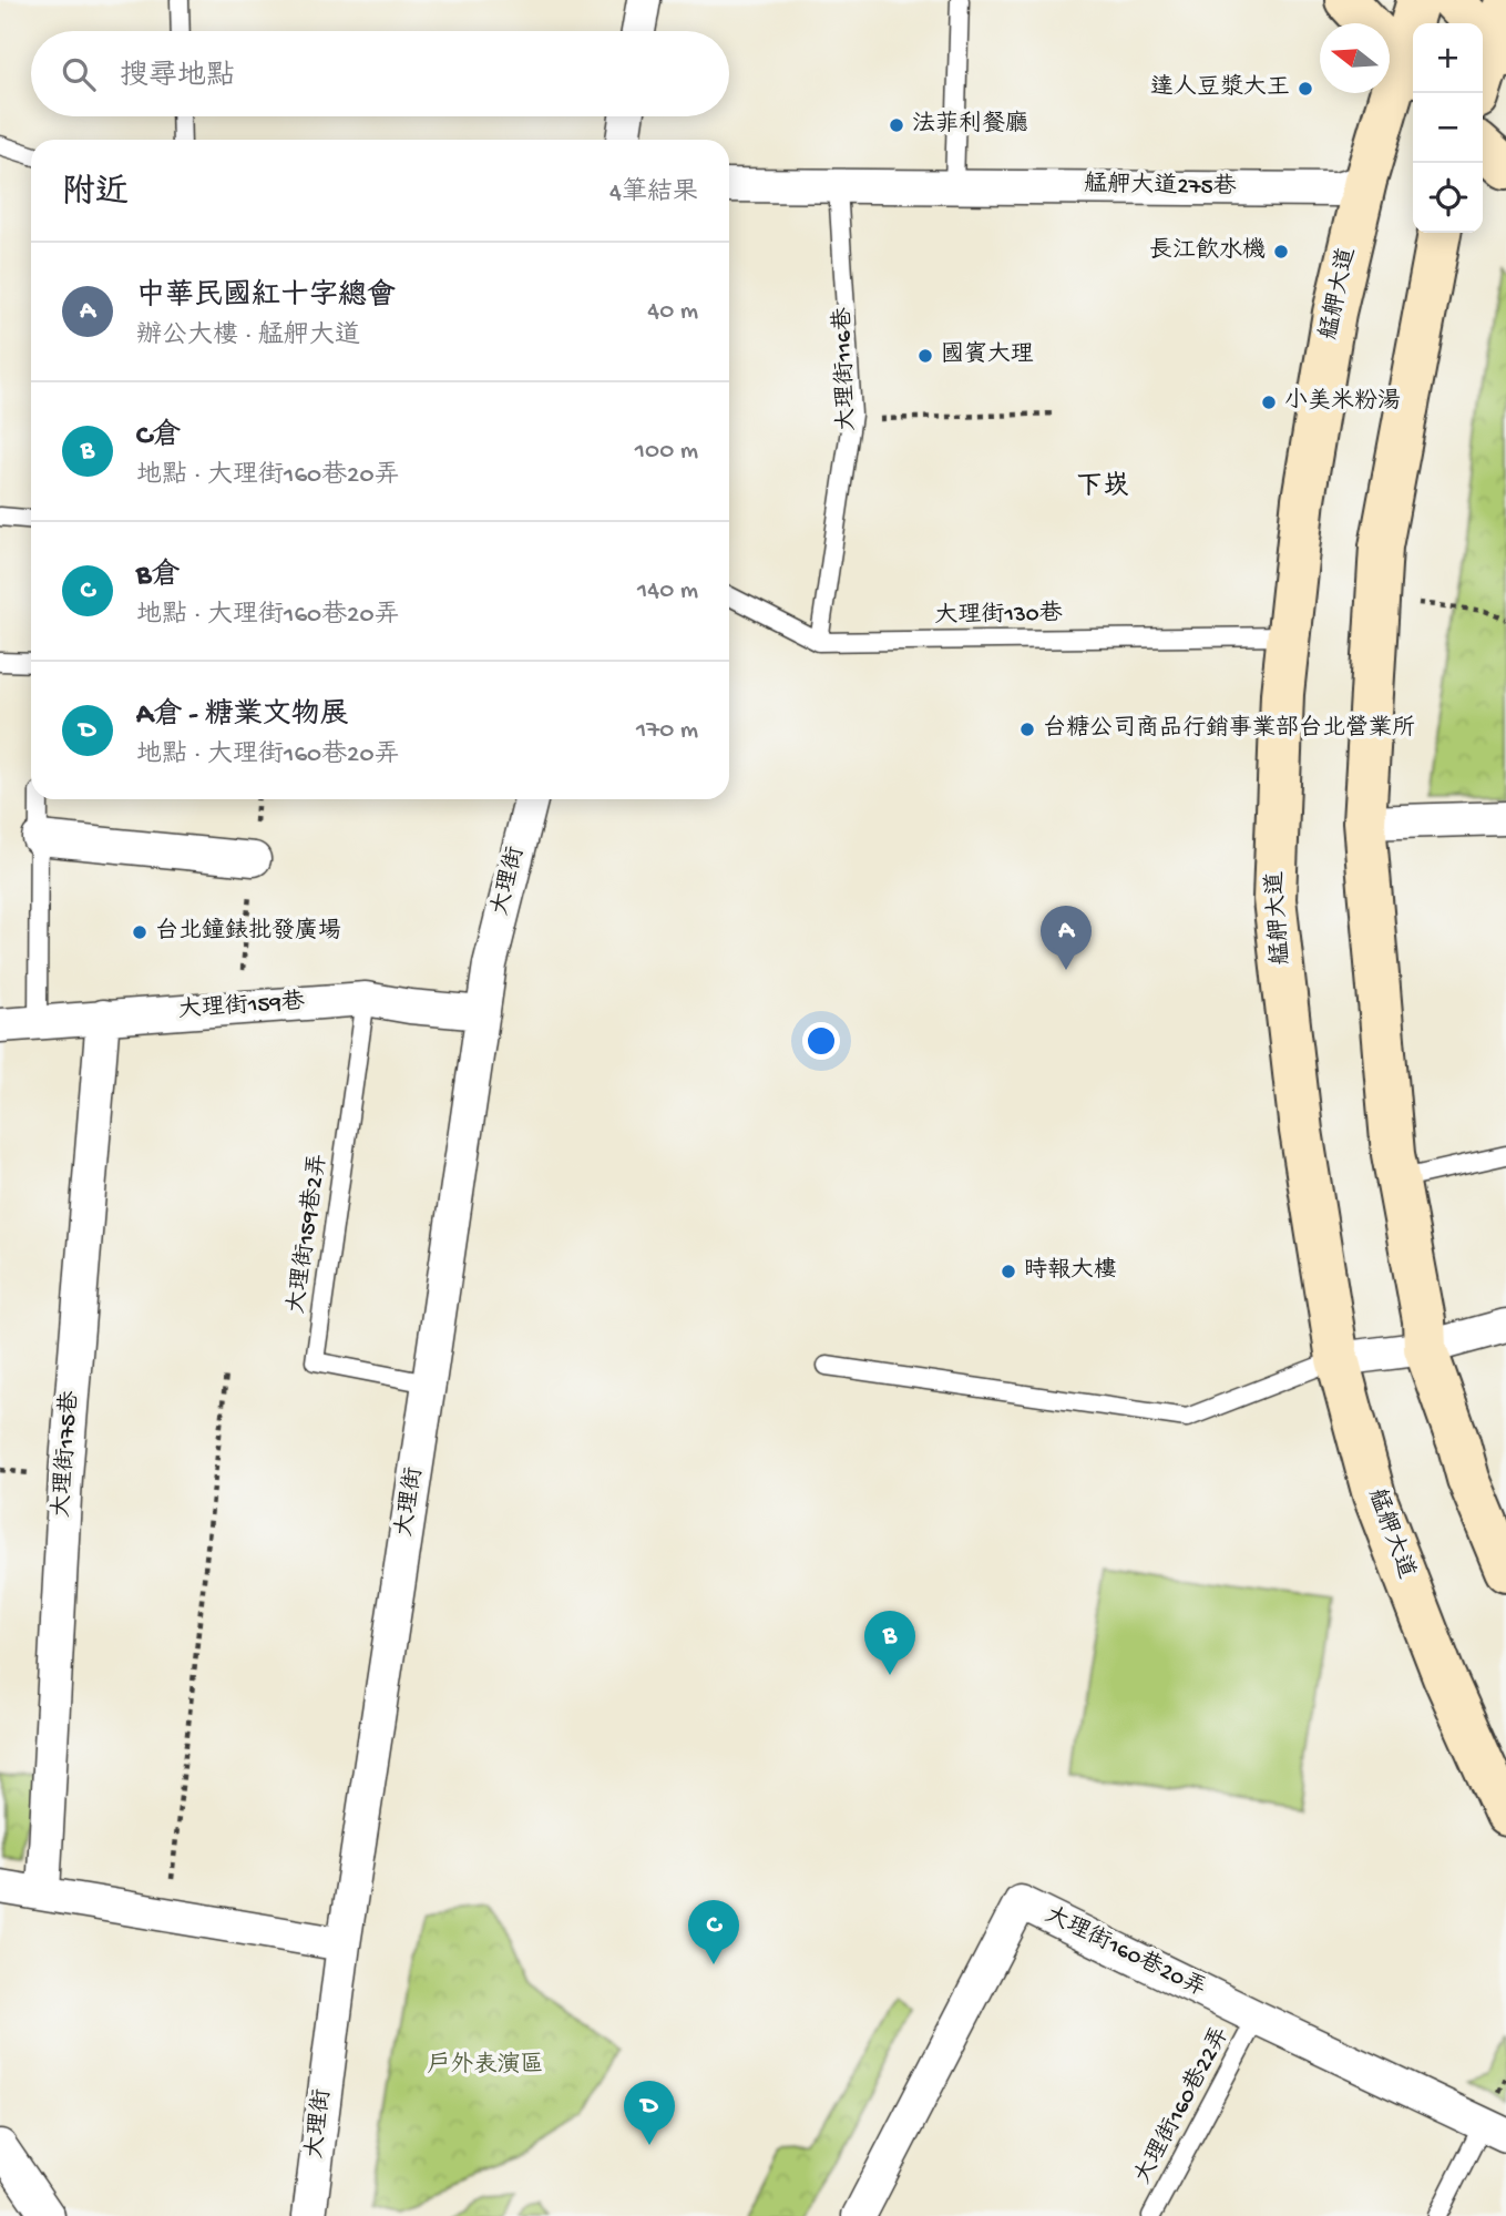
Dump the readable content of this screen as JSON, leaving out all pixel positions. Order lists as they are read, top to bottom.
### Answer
{
  "streets": {
    "main road": ["艋舺大道"],
    "street": [
      "艋舺大道275巷",
      "大理街",
      "大理街159巷",
      "大理街175巷",
      "大理街160巷20弄"
    ],
    "lane": [
      "大理街116巷",
      "大理街130巷",
      "大理街159巷2弄",
      "大理街160巷22弄"
    ]
  },
  "crossings": [
    ["艋舺大道275巷", "艋舺大道"],
    ["艋舺大道", "大理街130巷"],
    ["大理街116巷", "大理街130巷"],
    ["大理街", "大理街159巷"],
    ["大理街", "大理街159巷2弄"],
    ["大理街159巷", "大理街159巷2弄"],
    ["大理街159巷", "大理街175巷"],
    ["大理街160巷20弄", "大理街160巷22弄"]
  ],
  "districts": ["下崁"],
  "parks": ["戶外表演區"],
  "places": [
    "達人豆漿大王",
    "法菲利餐廳",
    "長江飲水機",
    "國賓大理",
    "小美米粉湯",
    "台糖公司商品行銷事業部台北營業所",
    "台北鐘錶批發廣場",
    "時報大樓"
  ],
  "north": "left",
  "page": {
    "map_buttons": ["+", "−"],
    "search": "搜尋地點",
    "heading": ["附近", "4筆結果"],
    "list": [
      {
        "mark": "A",
        "name": "中華民國紅十字總會",
        "note": "辦公大樓 · 艋舺大道",
        "value": "40 m"
      },
      {
        "mark": "B",
        "name": "C倉",
        "note": "地點 · 大理街160巷20弄",
        "value": "100 m"
      },
      {
        "mark": "C",
        "name": "B倉",
        "note": "地點 · 大理街160巷20弄",
        "value": "140 m"
      },
      {
        "mark": "D",
        "name": "A倉 - 糖業文物展",
        "note": "地點 · 大理街160巷20弄",
        "value": "170 m"
      }
    ],
    "pins": [
      "A",
      "B",
      "C",
      "D"
    ]
  }
}
